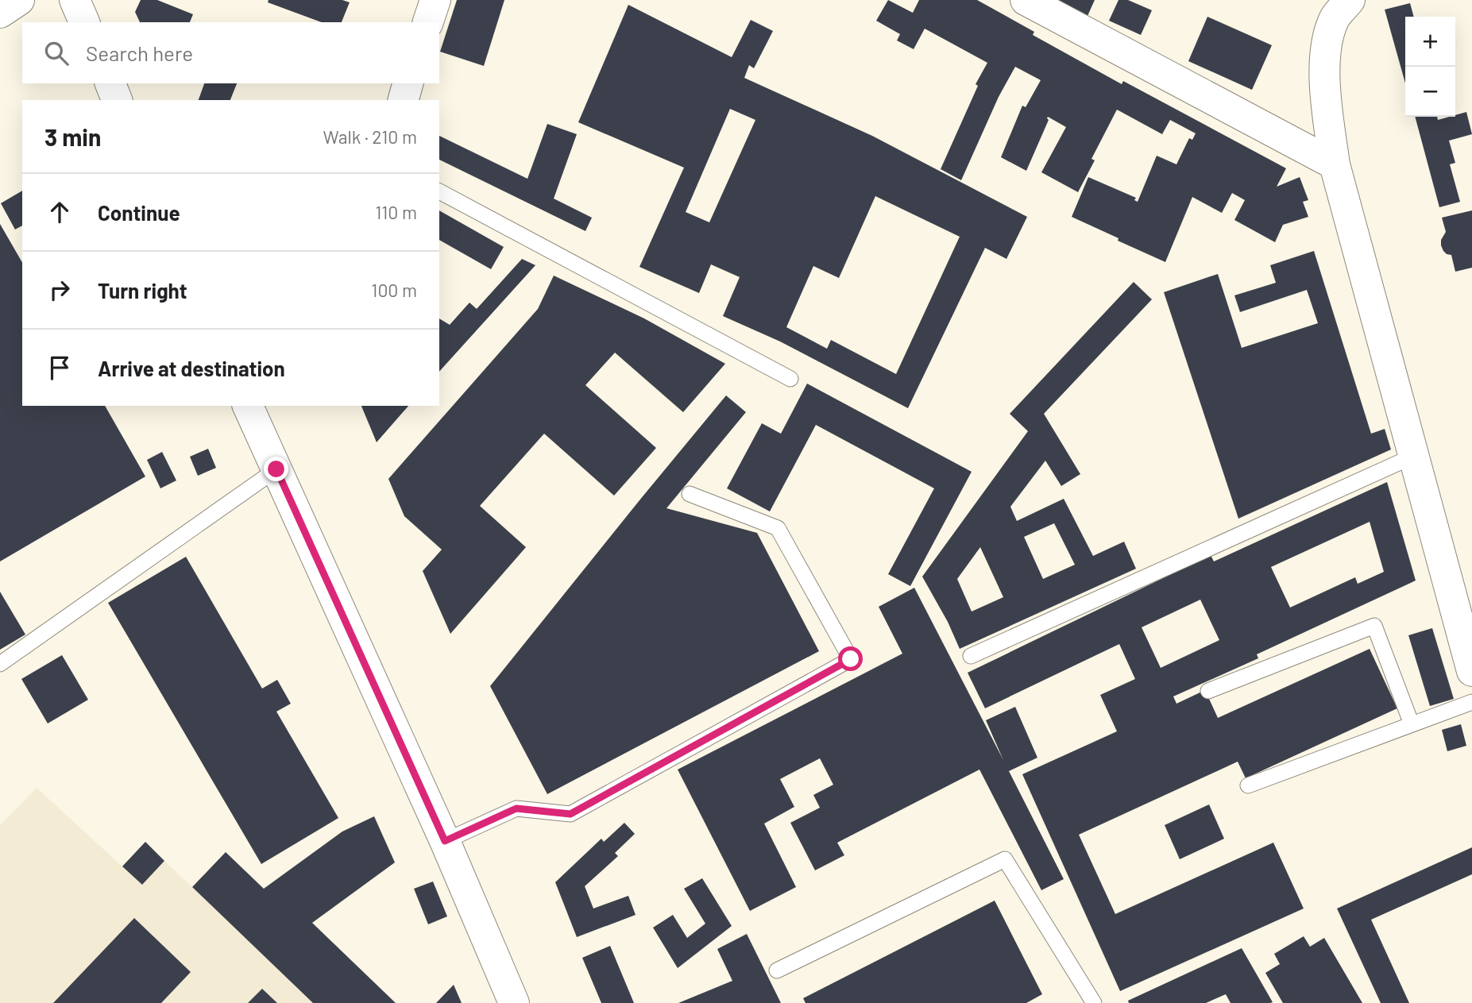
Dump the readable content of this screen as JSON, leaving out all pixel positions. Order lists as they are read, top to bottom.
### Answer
{
  "page": {
    "map_buttons": ["+", "−"],
    "search": "Search here",
    "heading": ["3 min", "Walk · 210 m"],
    "list": [
      ["Continue", "110 m"],
      ["Turn right", "100 m"],
      "Arrive at destination"
    ]
  }
}
